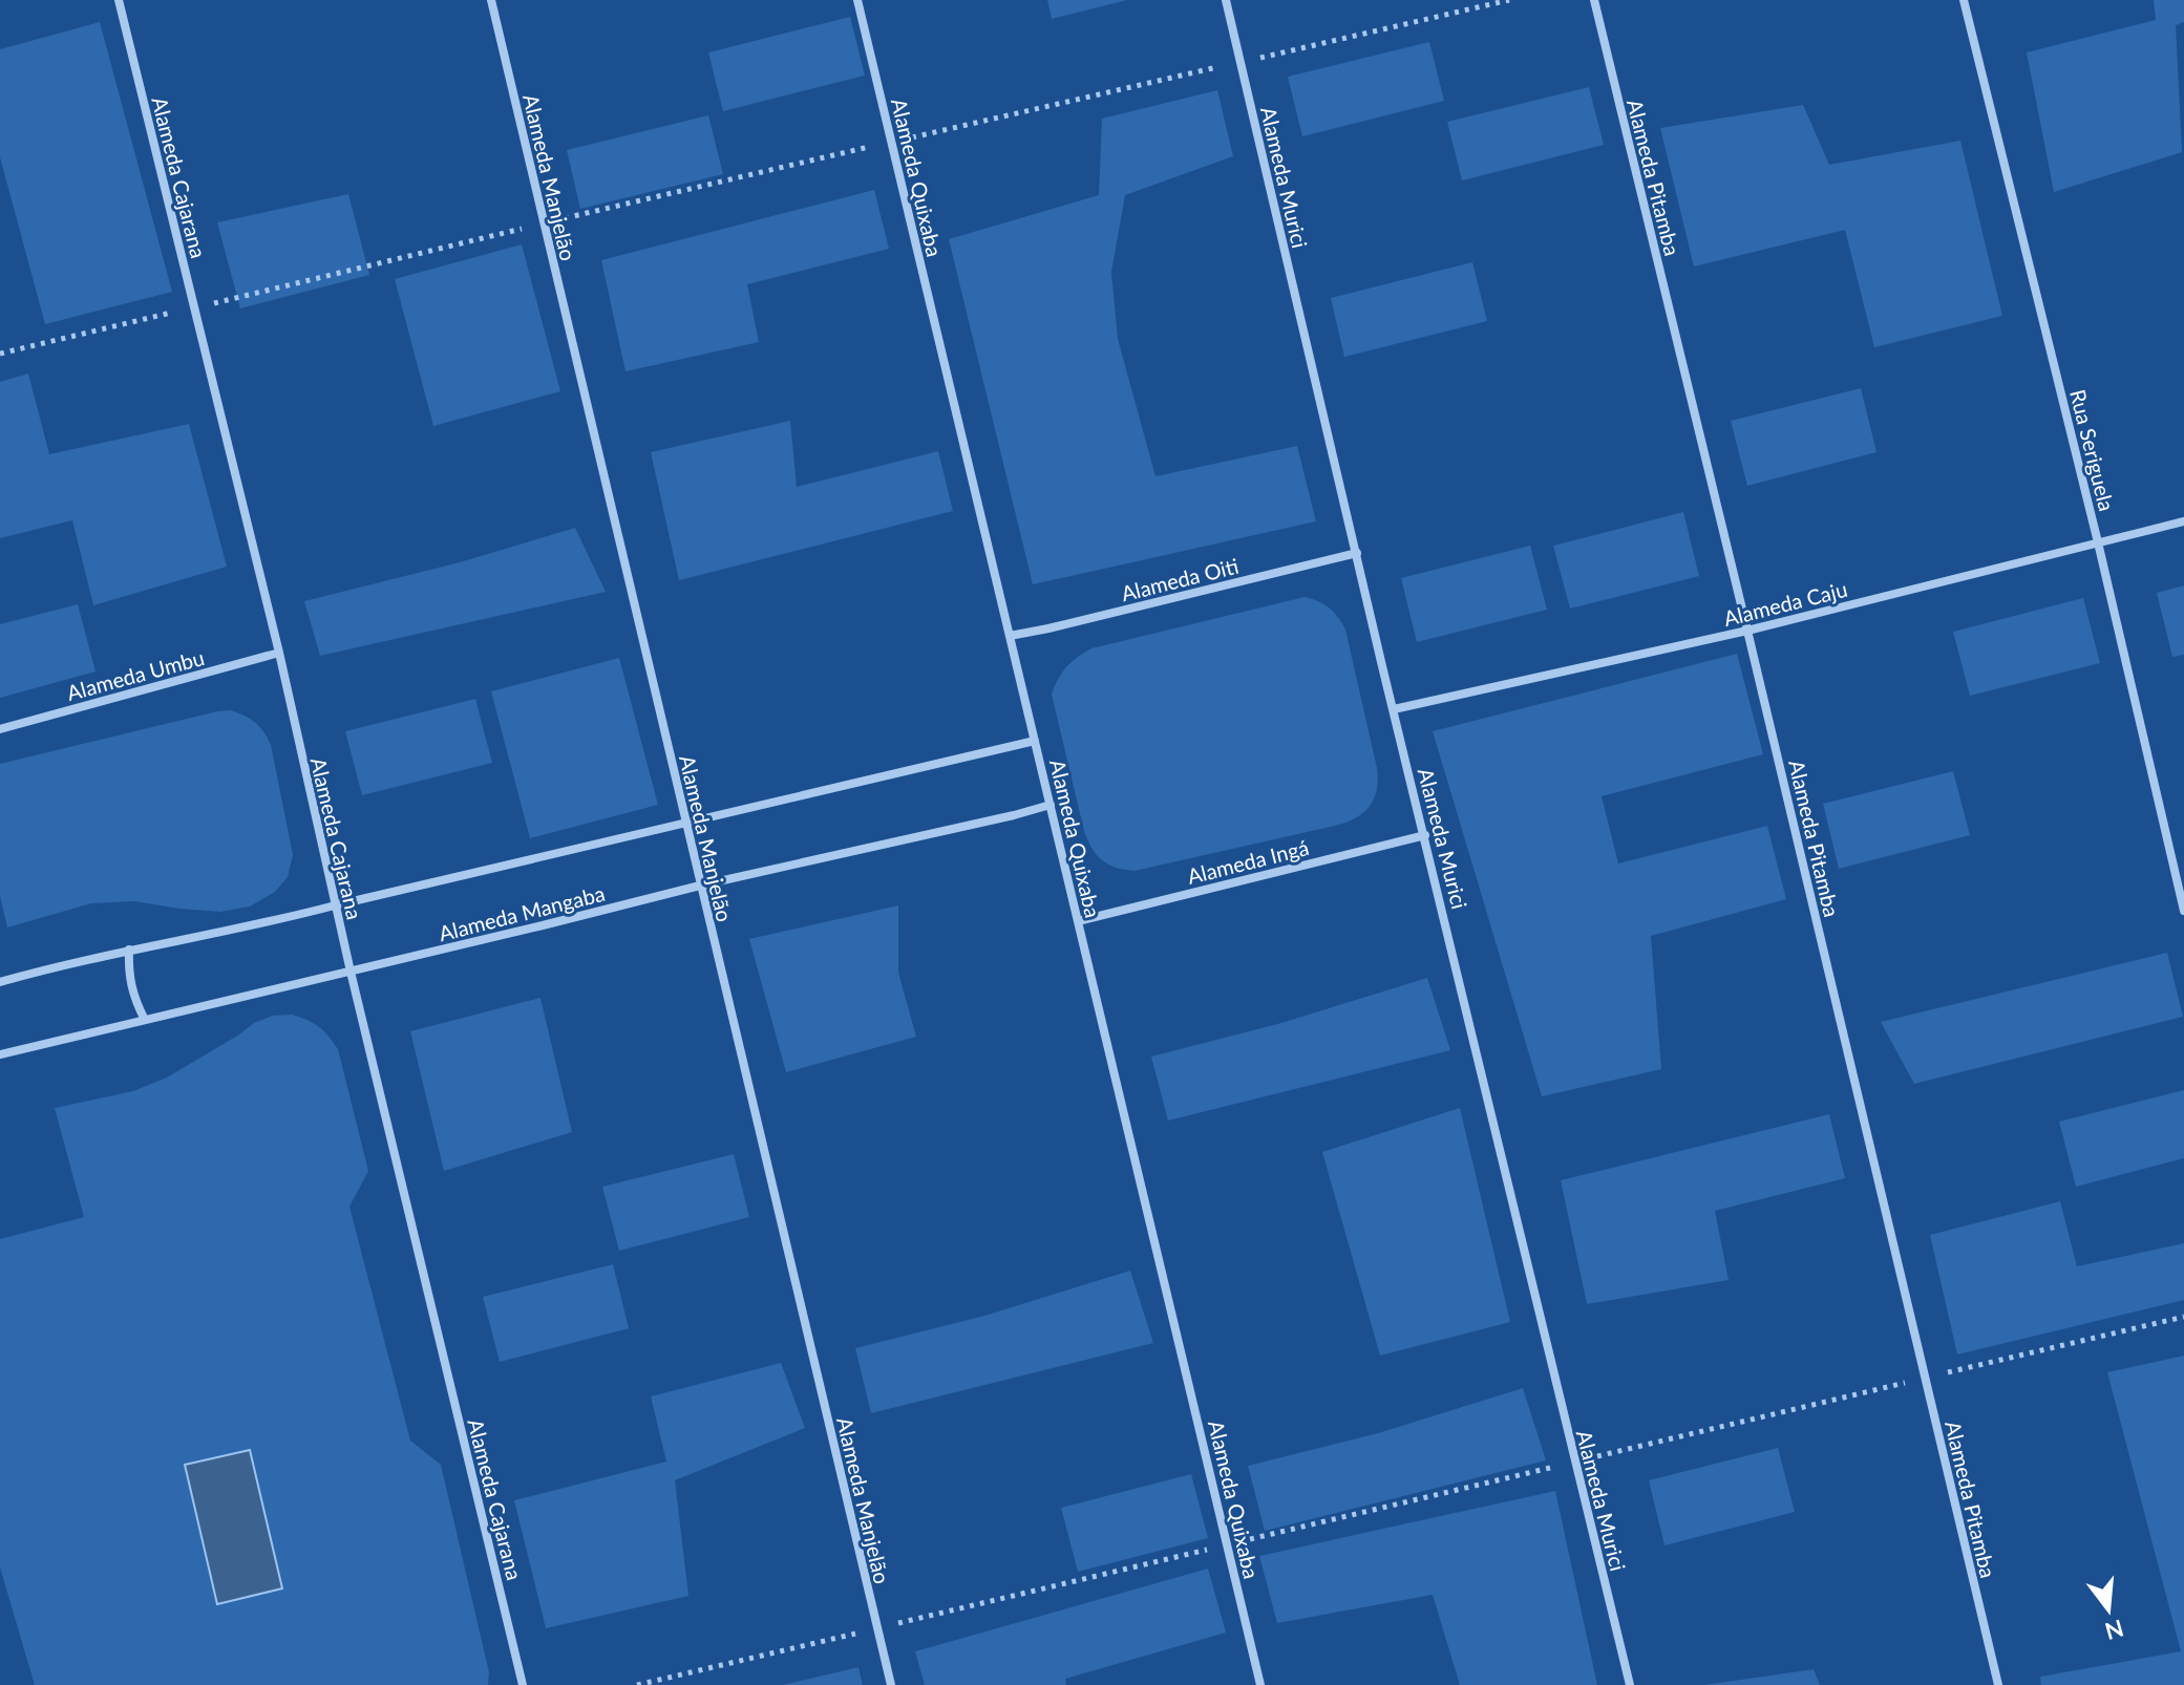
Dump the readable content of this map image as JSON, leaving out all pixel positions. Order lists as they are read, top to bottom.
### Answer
{
  "streets": {
    "street": [
      "Alameda Cajarana",
      "Alameda Manjelão",
      "Alameda Quixaba",
      "Alameda Murici",
      "Alameda Pitamba",
      "Rua Seriguela",
      "Alameda Oiti",
      "Alameda Caju",
      "Alameda Umbu",
      "Alameda Ingá",
      "Alameda Mangaba"
    ]
  },
  "crossings": [
    ["Alameda Cajarana", "Alameda Umbu"],
    ["Alameda Cajarana", "Alameda Mangaba"],
    ["Alameda Manjelão", "Alameda Mangaba"],
    ["Alameda Quixaba", "Alameda Oiti"],
    ["Alameda Quixaba", "Alameda Ingá"],
    ["Alameda Quixaba", "Alameda Mangaba"],
    ["Alameda Murici", "Alameda Oiti"],
    ["Alameda Murici", "Alameda Caju"],
    ["Alameda Murici", "Alameda Ingá"],
    ["Alameda Pitamba", "Alameda Caju"],
    ["Rua Seriguela", "Alameda Caju"]
  ],
  "north": "bottom"
}
